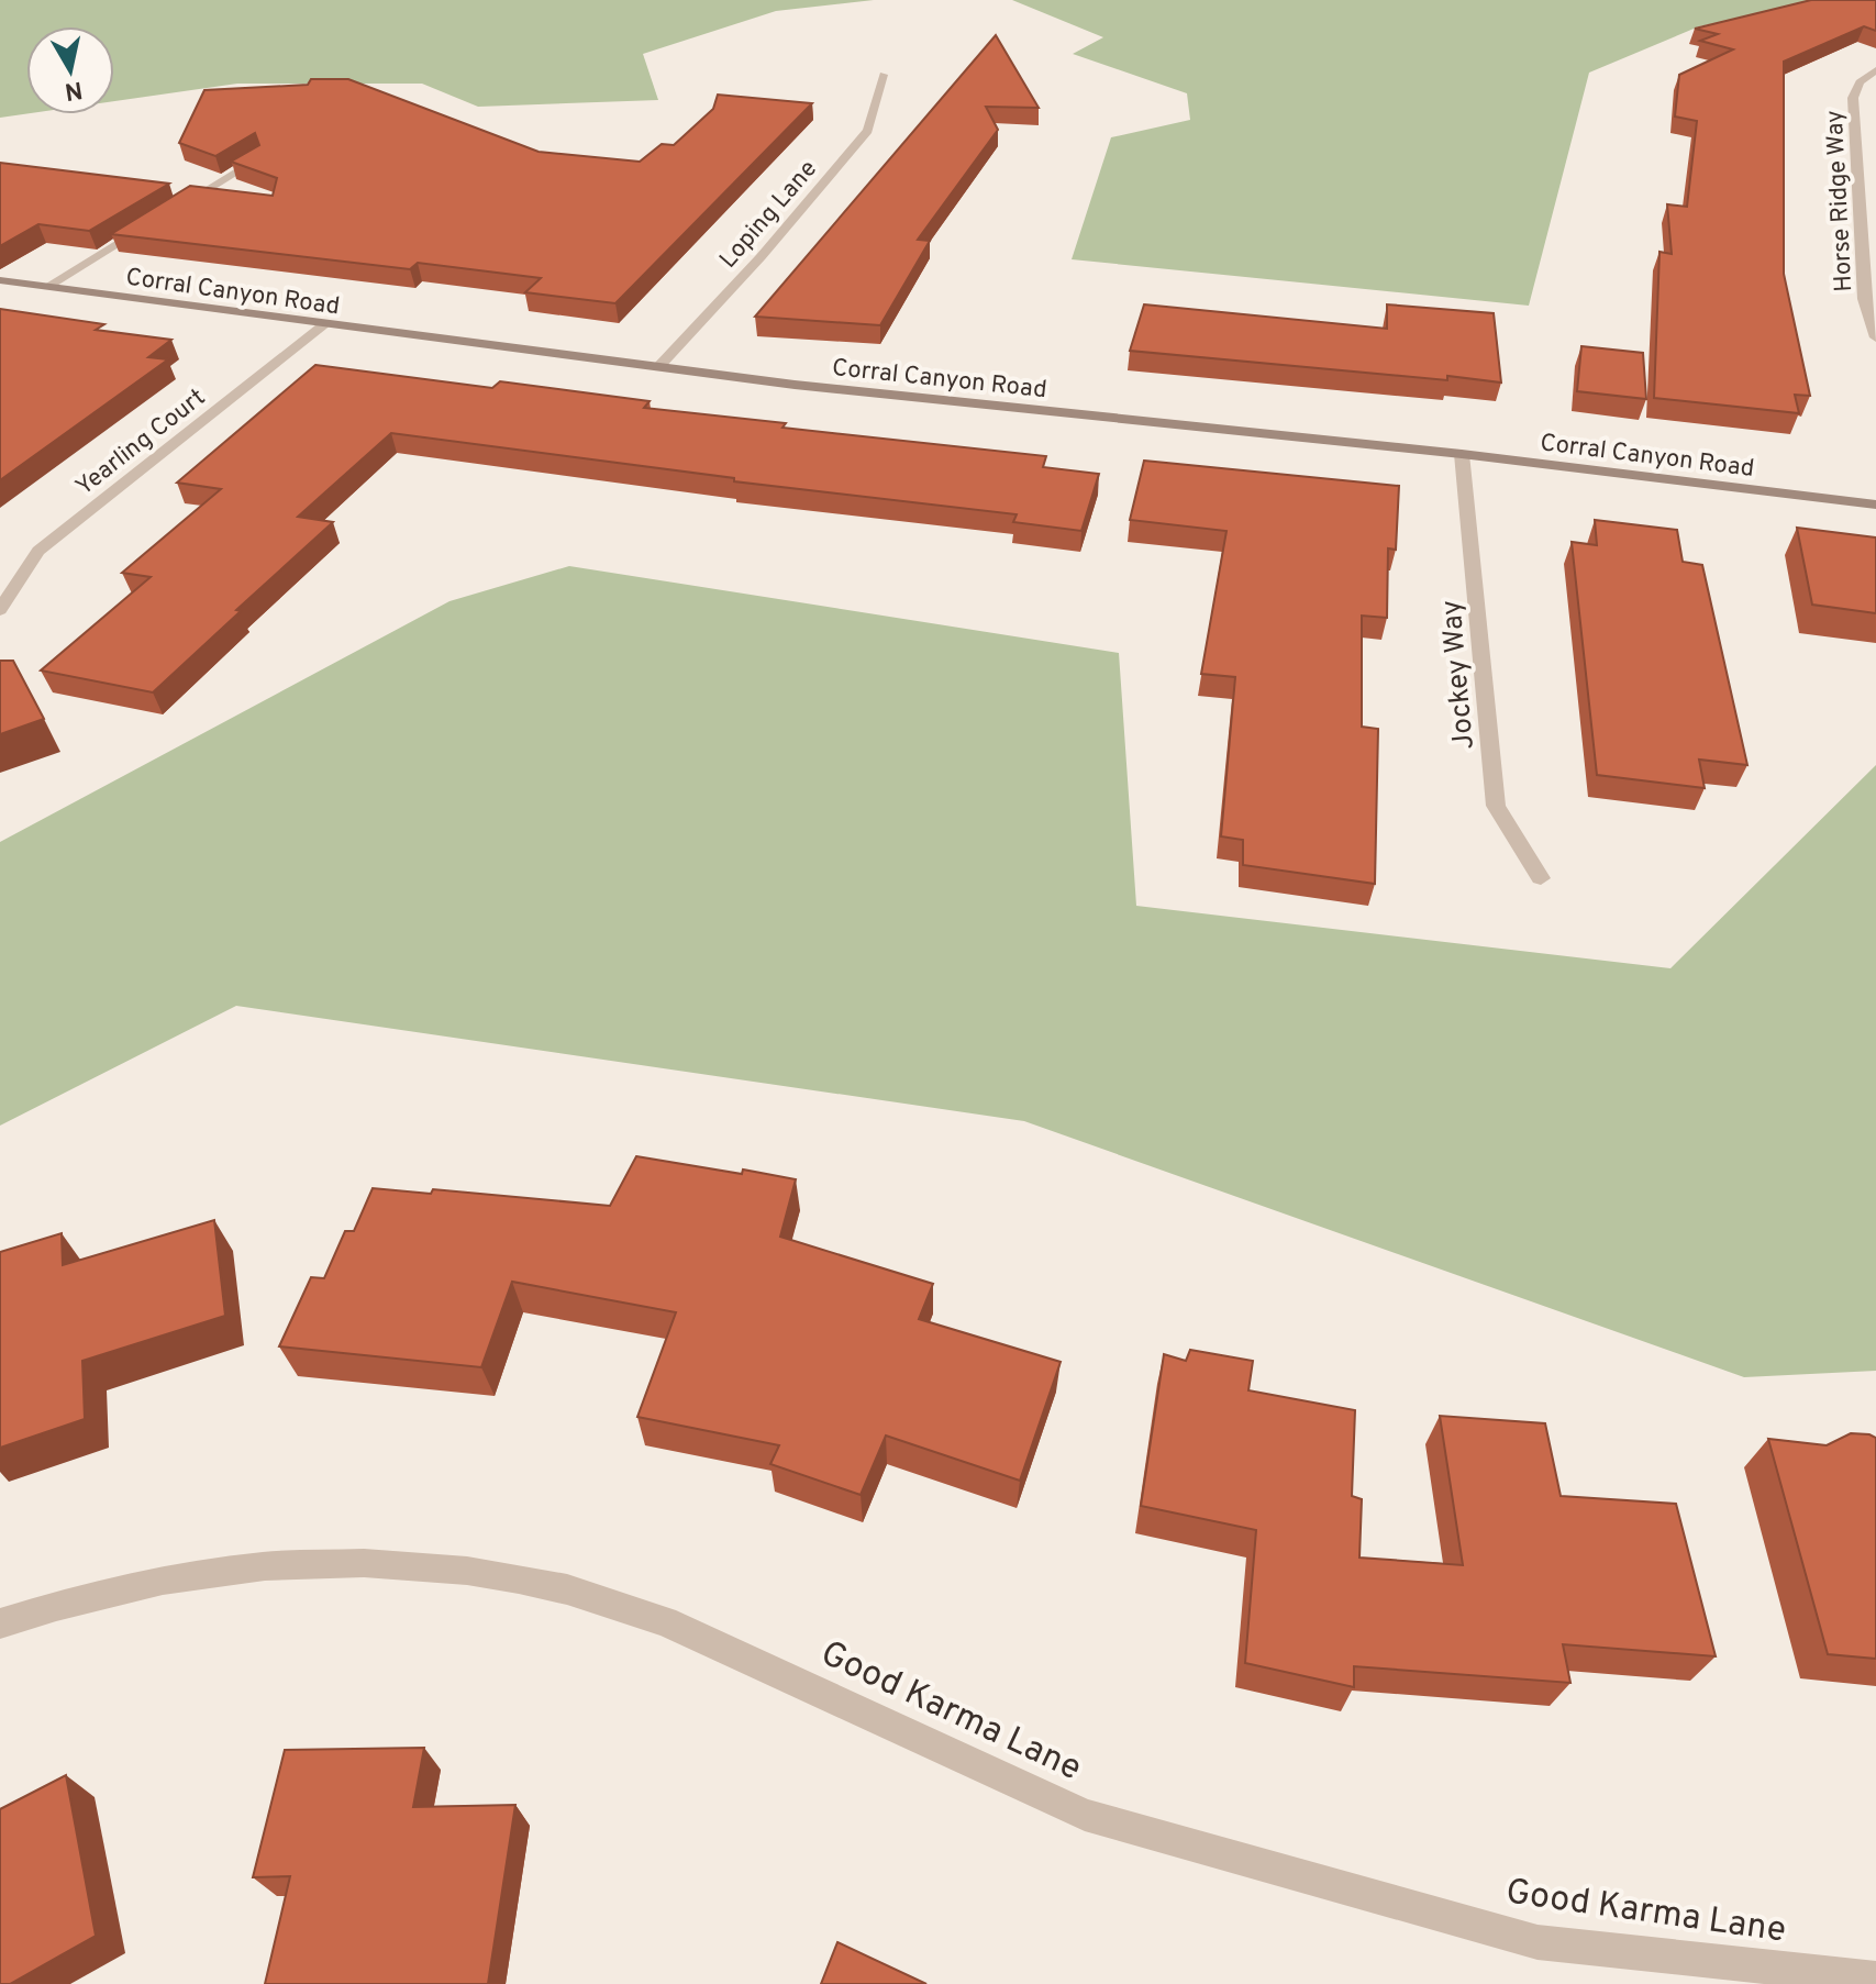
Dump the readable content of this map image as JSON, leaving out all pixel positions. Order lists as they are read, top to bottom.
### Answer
{
  "streets": {
    "main road": ["Corral Canyon Road"],
    "street": [
      "Horse Ridge Way",
      "Loping Lane",
      "Yearling Court",
      "Jockey Way",
      "Good Karma Lane"
    ]
  },
  "crossings": [
    ["Loping Lane", "Corral Canyon Road"],
    ["Corral Canyon Road", "Yearling Court"],
    ["Corral Canyon Road", "Jockey Way"]
  ],
  "north": "bottom"
}
